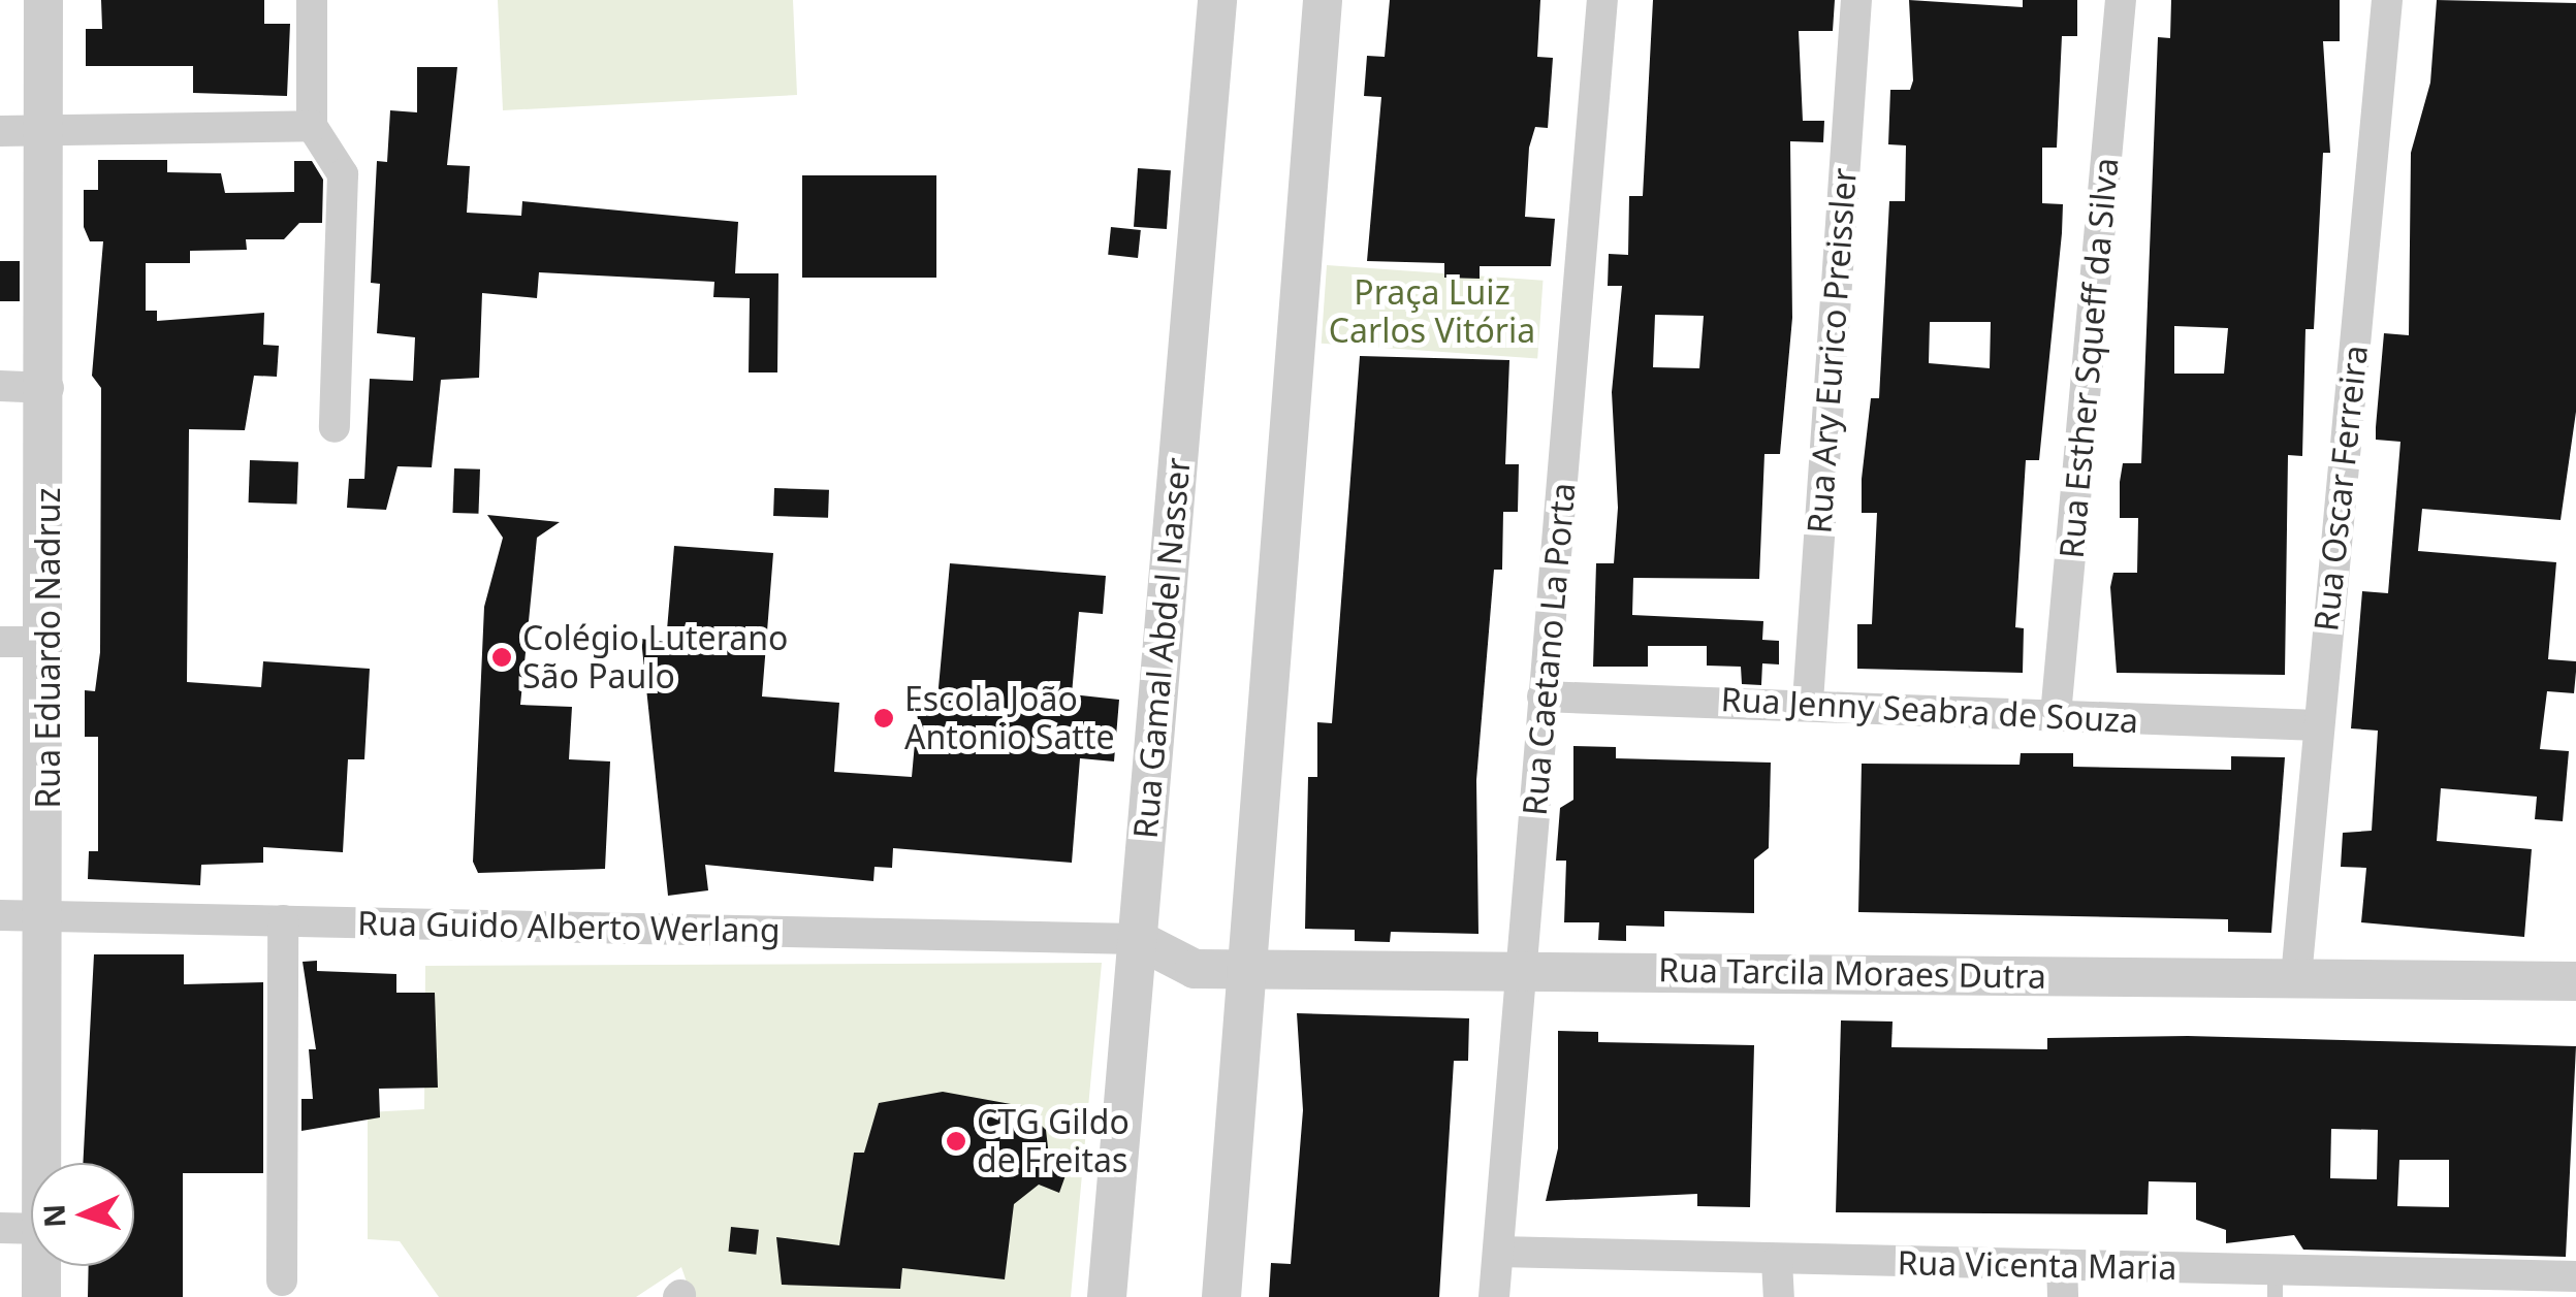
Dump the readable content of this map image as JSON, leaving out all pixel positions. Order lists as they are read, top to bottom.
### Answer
{
  "streets": {
    "street": [
      "Rua Ary Eurico Preissler",
      "Rua Esther Squeff da Silva",
      "Rua Oscar Ferreira",
      "Rua Eduardo Nadruz",
      "Rua Gamal Abdel Nasser",
      "Rua Caetano La Porta",
      "Rua Jenny Seabra de Souza",
      "Rua Guido Alberto Werlang",
      "Rua Tarcila Moraes Dutra",
      "Rua Vicenta Maria"
    ]
  },
  "crossings": [
    ["Rua Ary Eurico Preissler", "Rua Jenny Seabra de Souza"],
    ["Rua Esther Squeff da Silva", "Rua Jenny Seabra de Souza"],
    ["Rua Oscar Ferreira", "Rua Jenny Seabra de Souza"],
    ["Rua Oscar Ferreira", "Rua Tarcila Moraes Dutra"],
    ["Rua Eduardo Nadruz", "Rua Guido Alberto Werlang"],
    ["Rua Gamal Abdel Nasser", "Rua Guido Alberto Werlang"],
    ["Rua Gamal Abdel Nasser", "Rua Tarcila Moraes Dutra"],
    ["Rua Caetano La Porta", "Rua Jenny Seabra de Souza"],
    ["Rua Caetano La Porta", "Rua Tarcila Moraes Dutra"],
    ["Rua Caetano La Porta", "Rua Vicenta Maria"],
    ["Rua Guido Alberto Werlang", "Rua Tarcila Moraes Dutra"]
  ],
  "parks": ["Praça Luiz Carlos Vitória"],
  "places": ["Colégio Luterano São Paulo", "Escola João Antonio Satte", "CTG Gildo de Freitas"],
  "north": "left"
}
